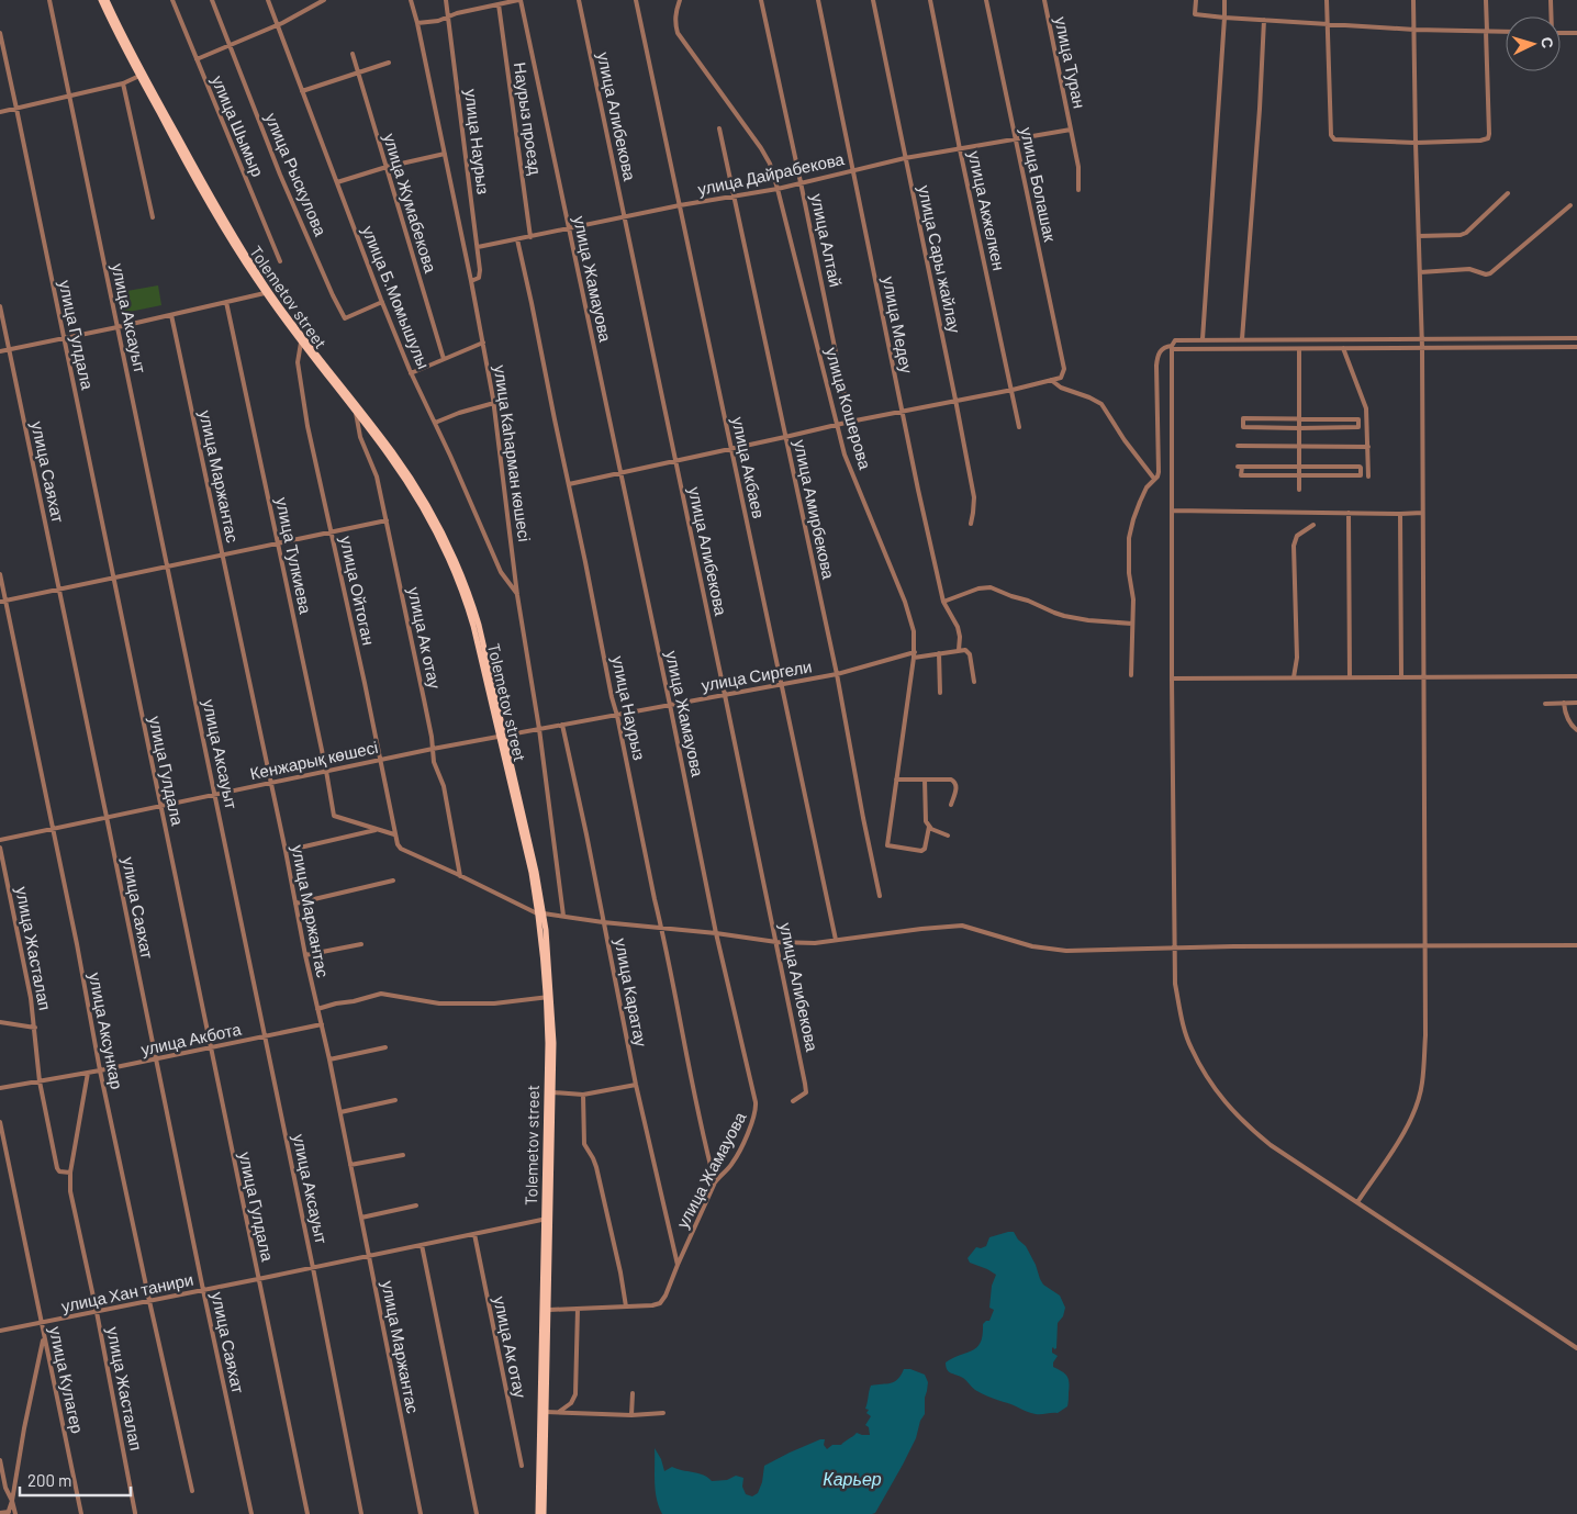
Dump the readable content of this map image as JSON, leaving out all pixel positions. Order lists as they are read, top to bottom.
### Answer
{
  "streets": {
    "main road": ["Tolemetov street"],
    "street": [
      "улица Туран",
      "улица Алибекова",
      "Наурыз проезд",
      "улица Шымыр",
      "улица Наурыз",
      "улица Рыскулова",
      "улица Дайрабекова",
      "улица Болашак",
      "улица Жумабекова",
      "улица Акжелкен",
      "улица Алтай",
      "улица Сары жайлау",
      "улица Жамауова",
      "улица Б.Момышулы",
      "улица Аксауыт",
      "улица Медеу",
      "улица Гулдала",
      "улица Кошерова",
      "улица Каһарман көшесі",
      "улица Акбаев",
      "улица Саяхат",
      "улица Маржантас",
      "улица Амирбекова",
      "улица Тулкиева",
      "улица Ойтоган",
      "улица Ак отау",
      "улица Сиргели",
      "Кенжарық көшесі",
      "улица Жасталап",
      "улица Каратау",
      "улица Аксункар",
      "улица Акбота",
      "улица Хан танири",
      "улица Кулагер"
    ]
  },
  "crossings": [
    ["улица Туран", "улица Дайрабекова"],
    ["улица Алибекова", "улица Дайрабекова"],
    ["улица Алибекова", "улица Сиргели"],
    ["Наурыз проезд", "улица Дайрабекова"],
    ["улица Наурыз", "улица Дайрабекова"],
    ["улица Наурыз", "улица Жамауова"],
    ["улица Наурыз", "улица Каһарман көшесі"],
    ["улица Наурыз", "улица Сиргели"],
    ["улица Рыскулова", "улица Б.Момышулы"],
    ["улица Дайрабекова", "улица Болашак"],
    ["улица Дайрабекова", "улица Акжелкен"],
    ["улица Дайрабекова", "улица Алтай"],
    ["улица Дайрабекова", "улица Сары жайлау"],
    ["улица Дайрабекова", "улица Жамауова"],
    ["улица Дайрабекова", "улица Медеу"],
    ["улица Дайрабекова", "улица Кошерова"],
    ["улица Дайрабекова", "улица Акбаев"],
    ["улица Дайрабекова", "улица Амирбекова"],
    ["улица Жамауова", "Tolemetov street"],
    ["улица Жамауова", "улица Сиргели"],
    ["улица Жамауова", "улица Каратау"],
    ["Tolemetov street", "улица Ойтоган"],
    ["Tolemetov street", "улица Ак отау"],
    ["Tolemetov street", "улица Сиргели"],
    ["Tolemetov street", "Кенжарық көшесі"],
    ["Tolemetov street", "улица Хан танири"],
    ["улица Б.Момышулы", "улица Каһарман көшесі"],
    ["улица Аксауыт", "Кенжарық көшесі"],
    ["улица Аксауыт", "улица Акбота"],
    ["улица Аксауыт", "улица Хан танири"],
    ["улица Медеу", "улица Сиргели"],
    ["улица Гулдала", "Кенжарық көшесі"],
    ["улица Гулдала", "улица Акбота"],
    ["улица Гулдала", "улица Хан танири"],
    ["улица Кошерова", "улица Сиргели"],
    ["улица Каһарман көшесі", "улица Сиргели"],
    ["улица Акбаев", "улица Сиргели"],
    ["улица Саяхат", "Кенжарық көшесі"],
    ["улица Саяхат", "улица Акбота"],
    ["улица Саяхат", "улица Хан танири"],
    ["улица Маржантас", "Кенжарық көшесі"],
    ["улица Маржантас", "улица Акбота"],
    ["улица Маржантас", "улица Хан танири"],
    ["улица Амирбекова", "улица Сиргели"],
    ["улица Тулкиева", "Кенжарық көшесі"],
    ["улица Ойтоган", "улица Ак отау"],
    ["улица Ойтоган", "Кенжарық көшесі"],
    ["улица Ак отау", "Кенжарық көшесі"],
    ["улица Ак отау", "улица Хан танири"],
    ["улица Сиргели", "Кенжарық көшесі"],
    ["улица Сиргели", "улица Каратау"],
    ["Кенжарық көшесі", "улица Аксункар"],
    ["улица Жасталап", "улица Акбота"],
    ["улица Жасталап", "улица Хан танири"],
    ["улица Аксункар", "улица Акбота"],
    ["улица Аксункар", "улица Хан танири"],
    ["улица Хан танири", "улица Кулагер"]
  ],
  "water": ["Карьер"],
  "scale_bar": "200 m",
  "north": "right"
}
